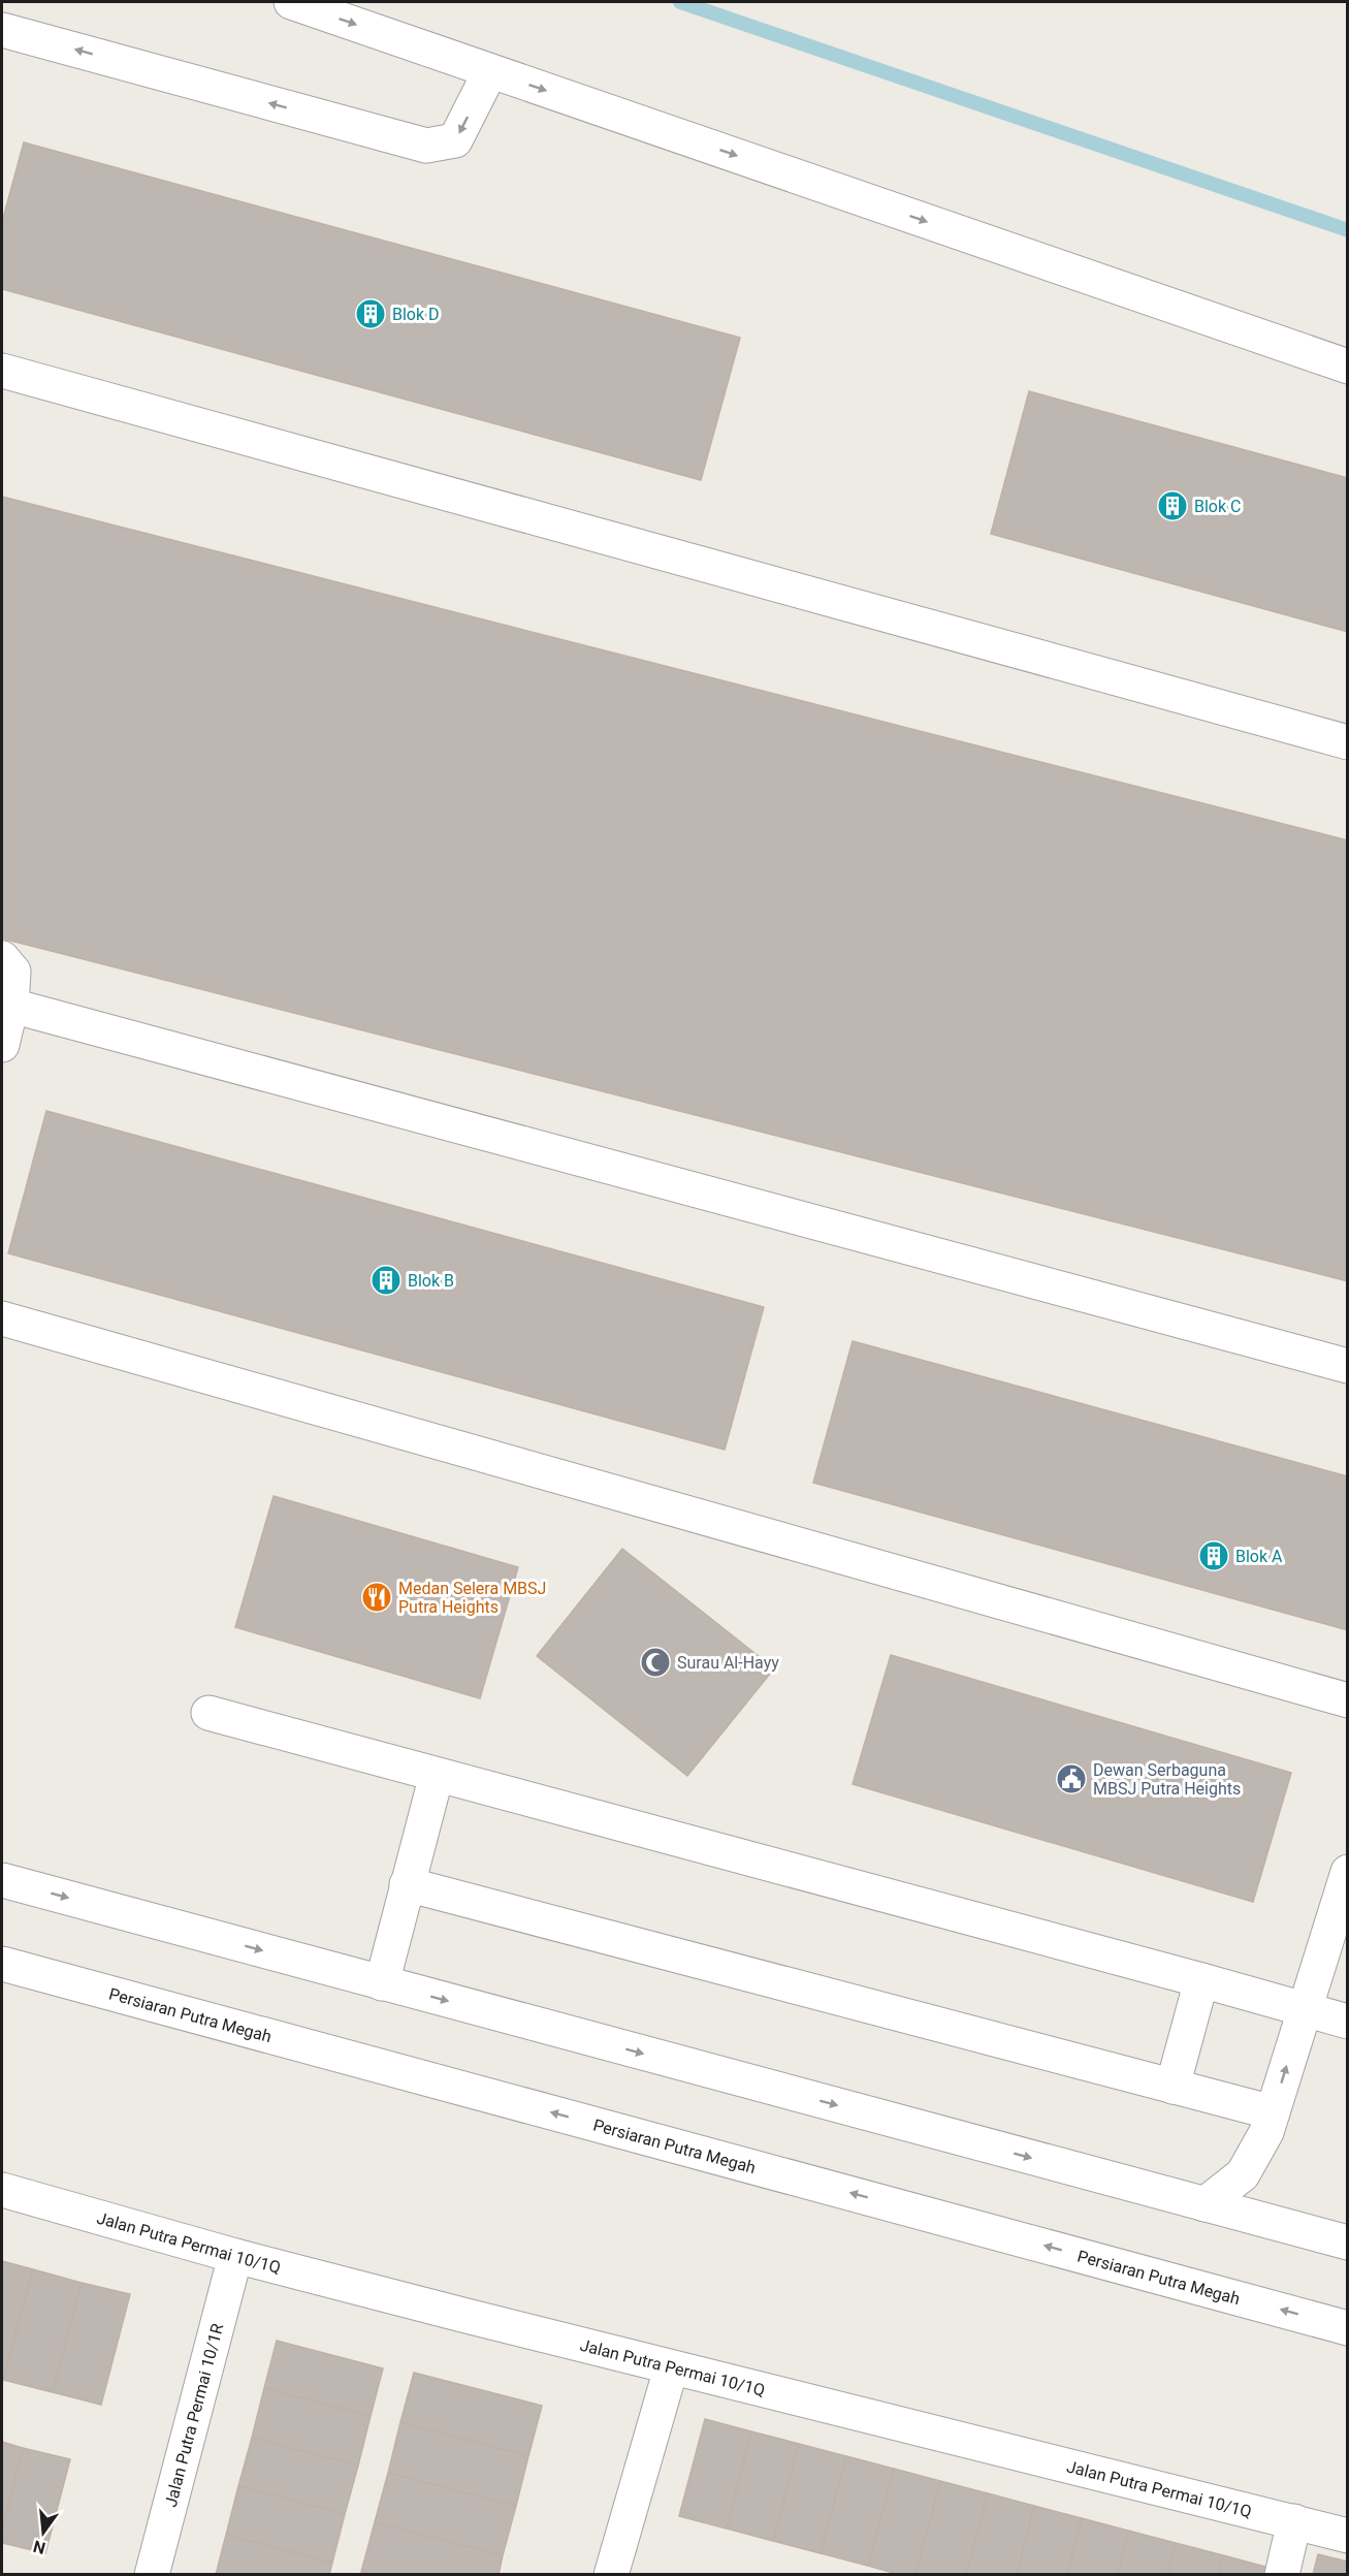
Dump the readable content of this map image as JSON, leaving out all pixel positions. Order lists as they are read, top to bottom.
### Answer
{
  "streets": {
    "street": ["Persiaran Putra Megah", "Jalan Putra Permai 10/1Q", "Jalan Putra Permai 10/1R"]
  },
  "crossings": [
    ["Jalan Putra Permai 10/1Q", "Jalan Putra Permai 10/1R"]
  ],
  "places": {
    "building": [
      "Blok D",
      "Blok C",
      "Blok B",
      "Blok A"
    ],
    "restaurant": ["Medan Selera MBSJ Putra Heights"],
    "mosque": ["Surau Al-Hayy"],
    "public building": ["Dewan Serbaguna MBSJ Putra Heights"]
  },
  "north": "bottom"
}
